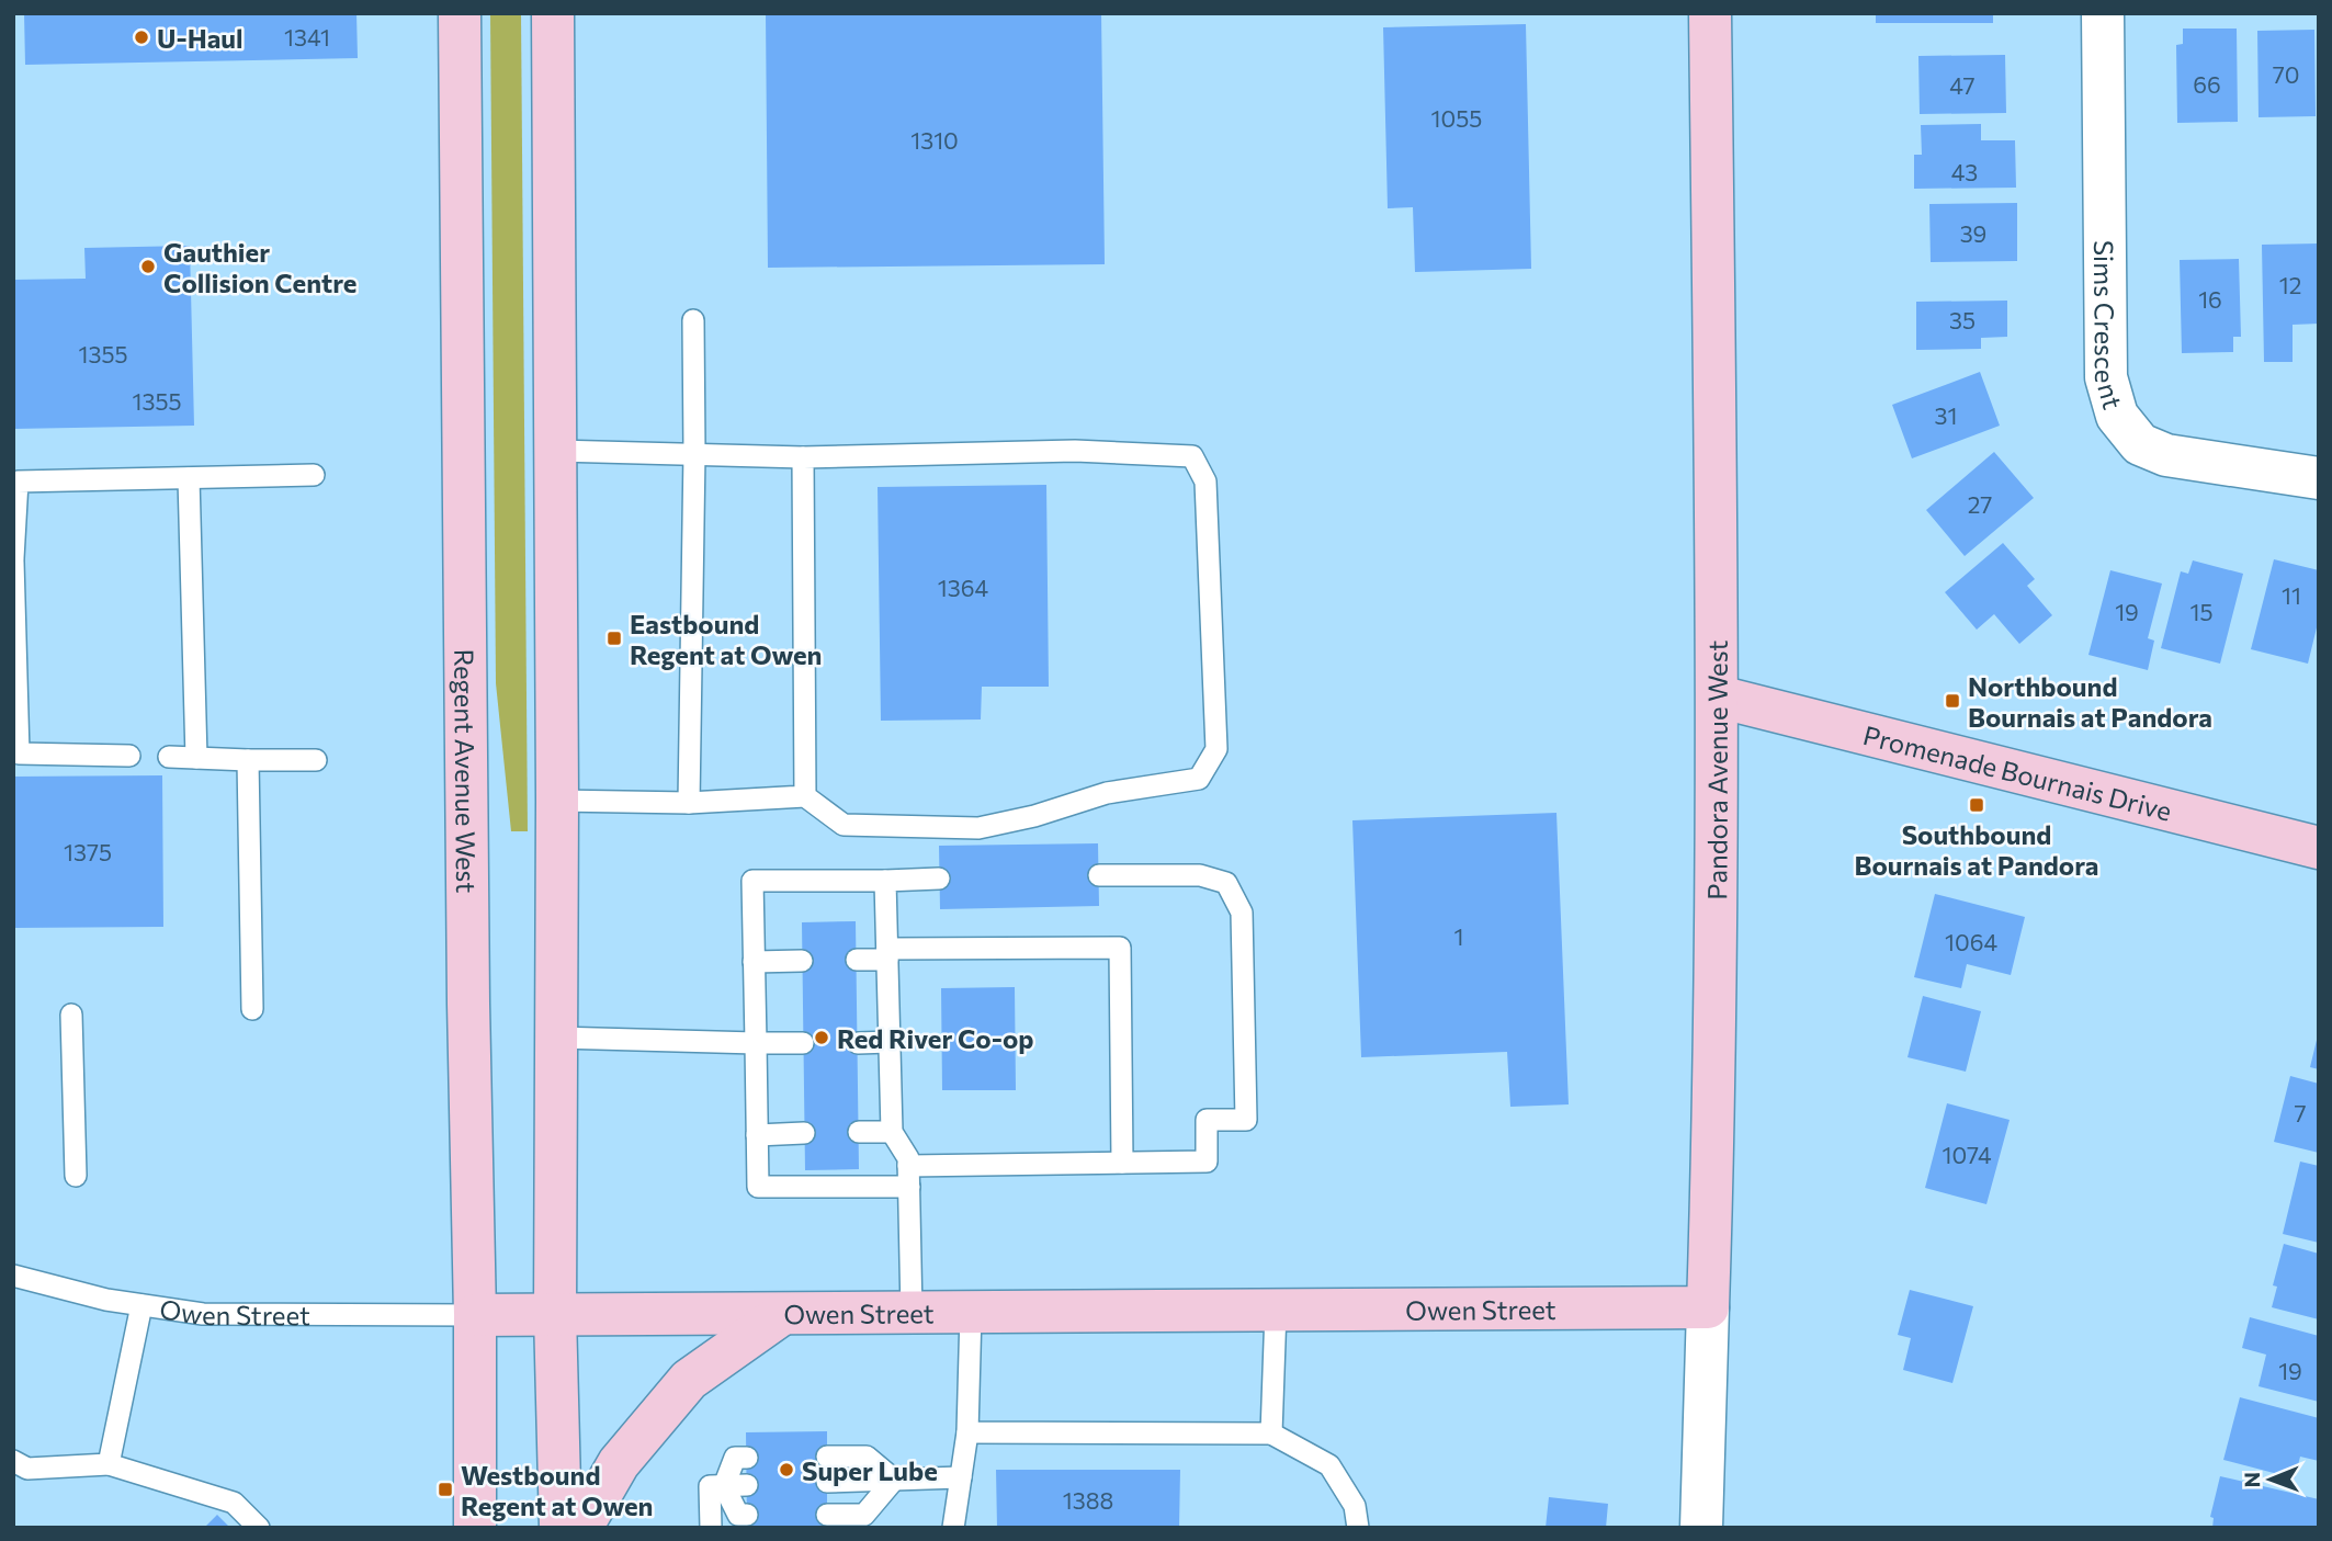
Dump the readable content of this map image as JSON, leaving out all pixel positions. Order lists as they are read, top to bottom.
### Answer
{
  "streets": {
    "main road": [
      "Regent Avenue West",
      "Pandora Avenue West",
      "Promenade Bournais Drive",
      "Owen Street"
    ],
    "street": ["Sims Crescent"]
  },
  "crossings": [
    ["Regent Avenue West", "Owen Street"],
    ["Pandora Avenue West", "Promenade Bournais Drive"],
    ["Pandora Avenue West", "Owen Street"]
  ],
  "places": {
    "other": [
      "U-Haul",
      "Gauthier Collision Centre",
      "Red River Co-op",
      "Super Lube"
    ],
    "transit": [
      "Eastbound Regent at Owen",
      "Northbound Bournais at Pandora",
      "Southbound Bournais at Pandora",
      "Westbound Regent at Owen"
    ]
  },
  "house_numbers": [
    "1341",
    "70",
    "66",
    "47",
    "1055",
    "1310",
    "43",
    "39",
    "12",
    "16",
    "35",
    "1355",
    "1355",
    "31",
    "27",
    "1364",
    "11",
    "19",
    "15",
    "1375",
    "1",
    "1064",
    "7",
    "1074",
    "19",
    "1388"
  ],
  "north": "left"
}
